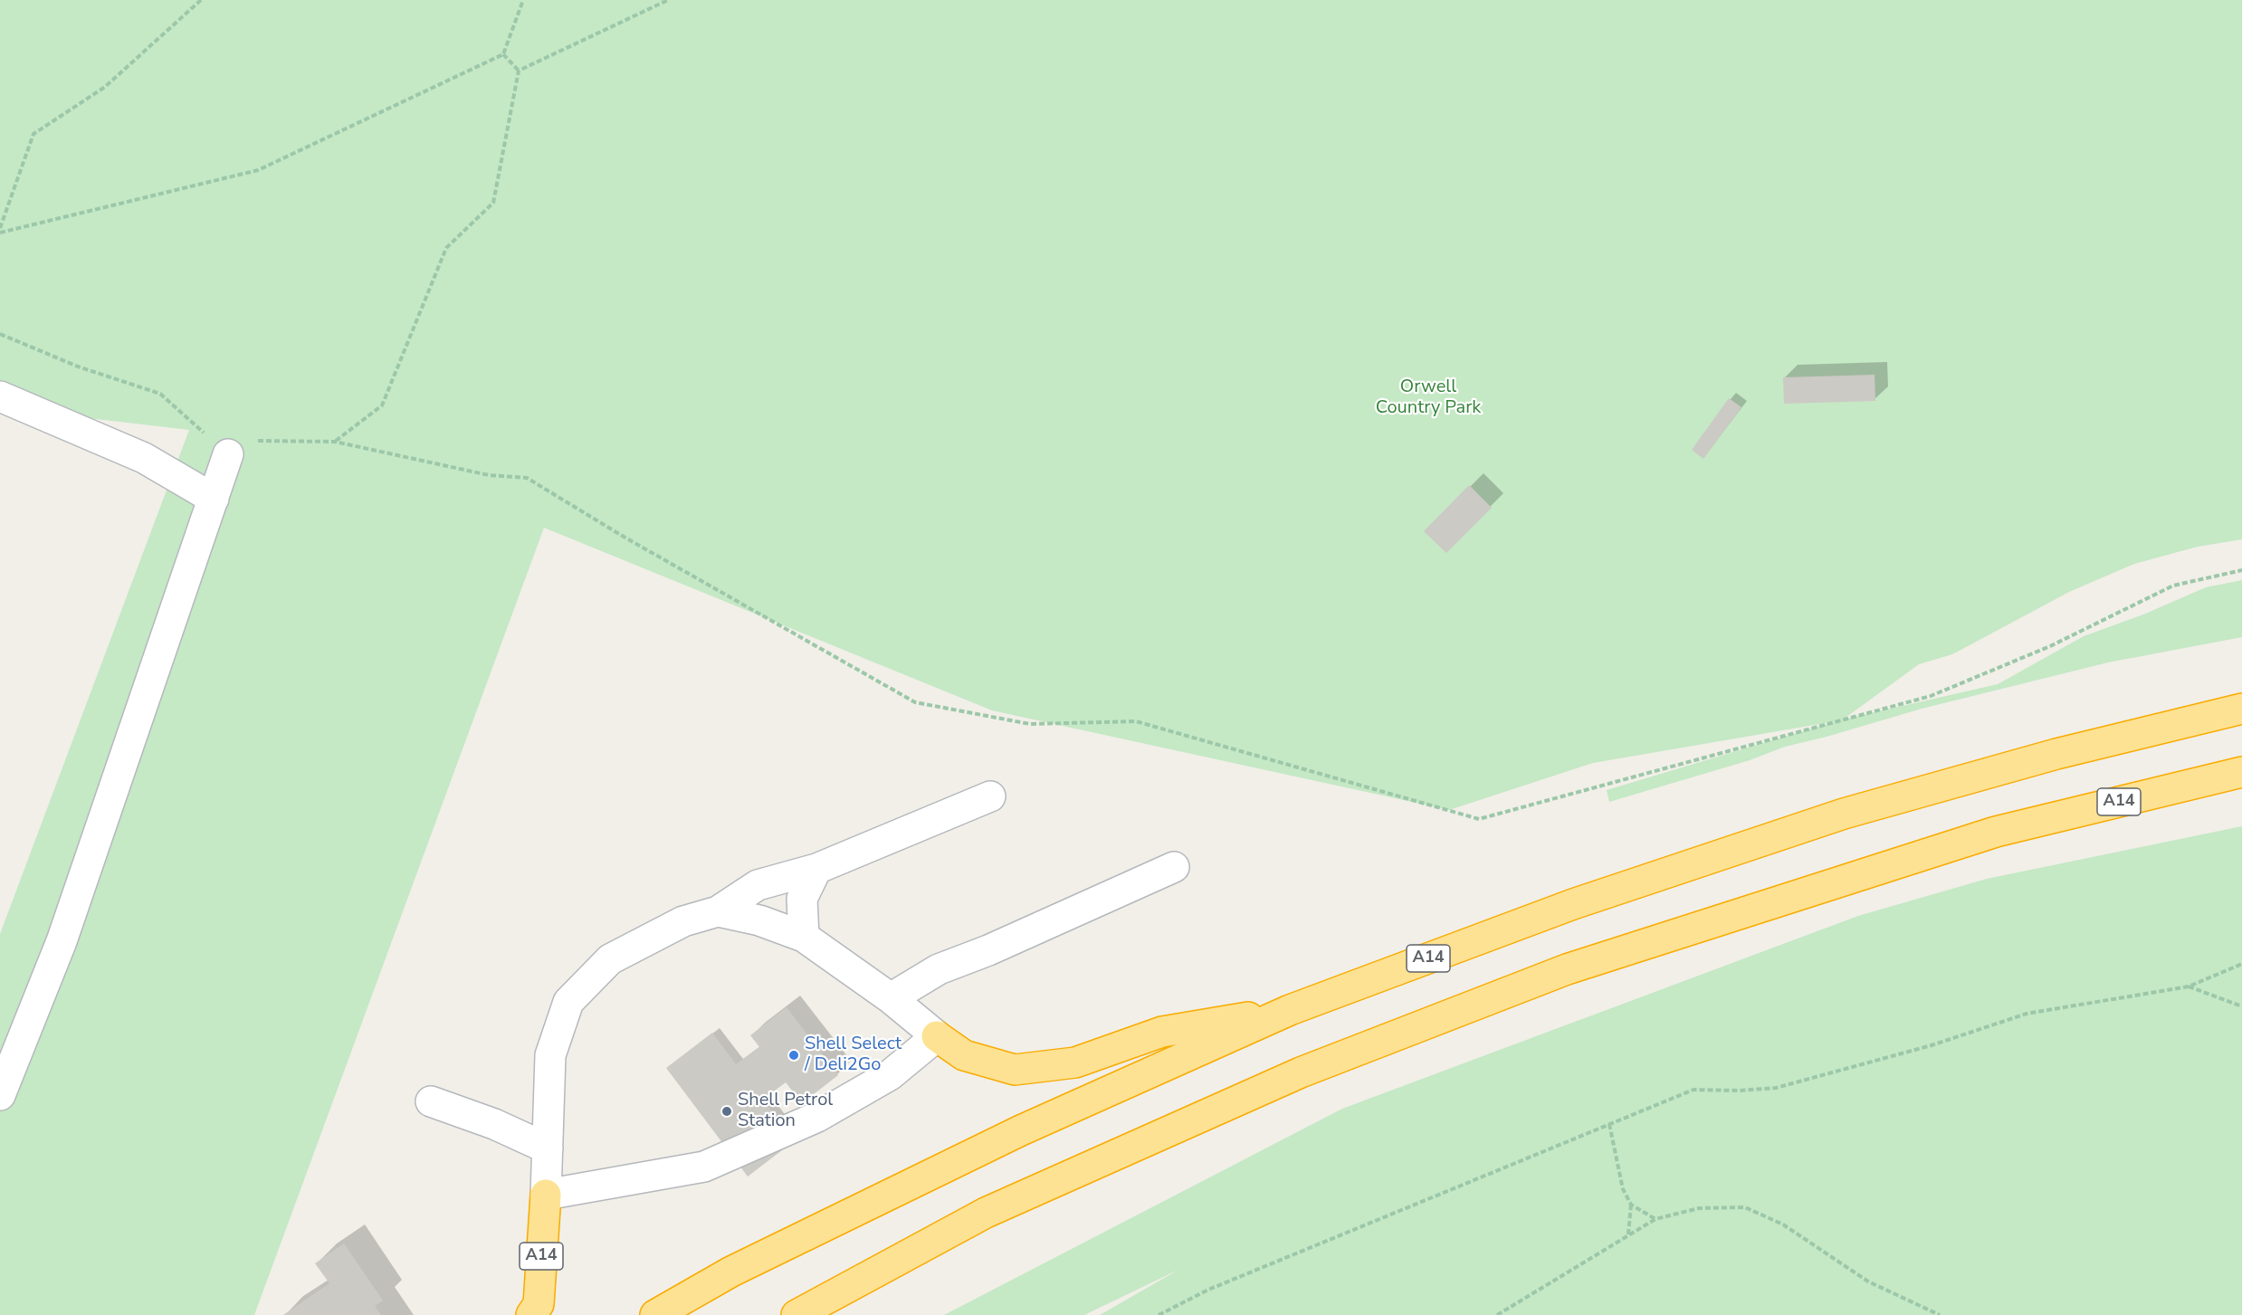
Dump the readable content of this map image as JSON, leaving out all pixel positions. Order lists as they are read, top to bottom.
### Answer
{
  "streets": {
    "highway": ["A14"]
  },
  "parks": ["Orwell Country Park"],
  "places": ["Shell Select / Deli2Go", "Shell Petrol Station"]
}
